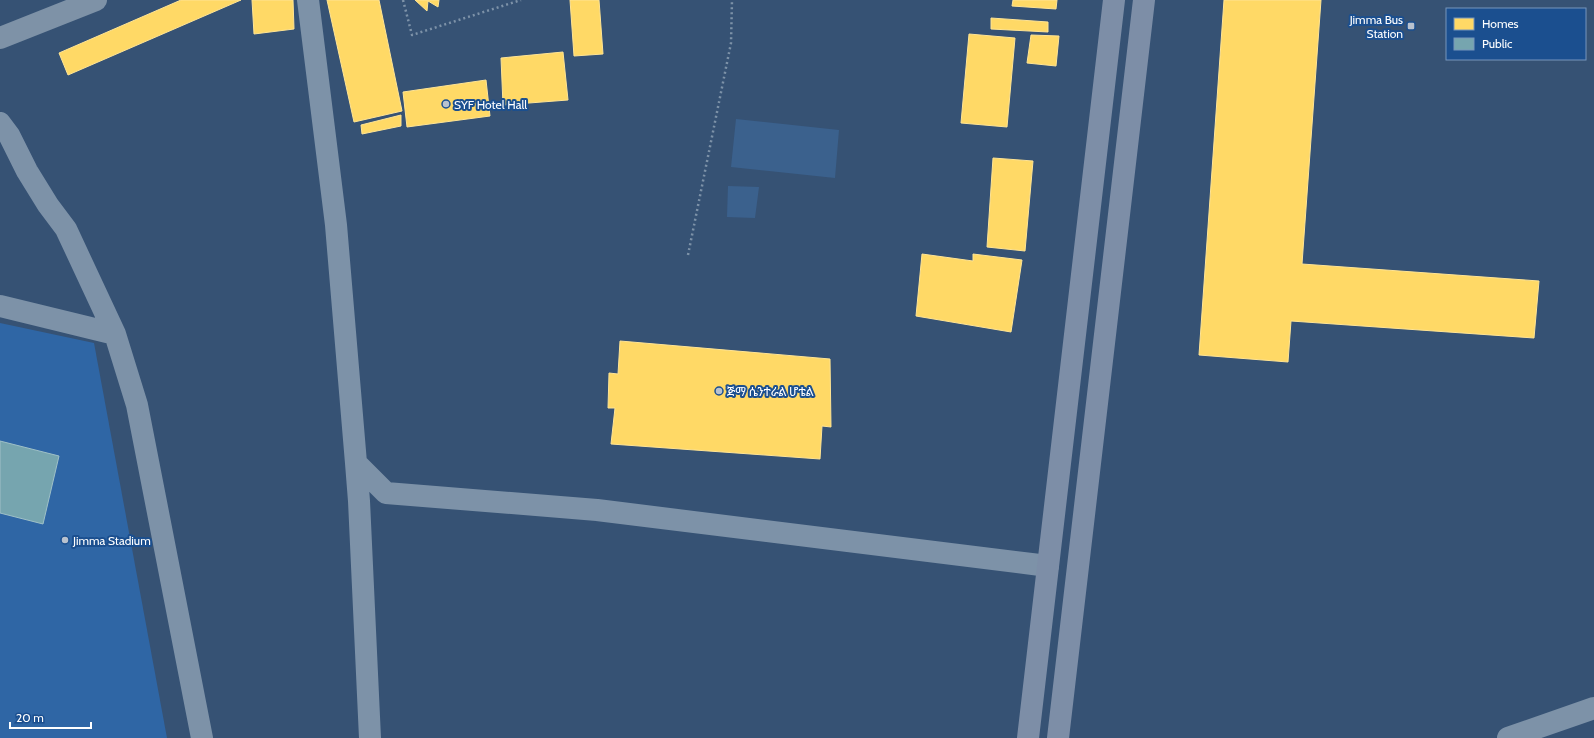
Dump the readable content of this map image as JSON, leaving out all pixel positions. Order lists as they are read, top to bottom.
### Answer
{
  "places": {
    "transit": ["Jimma Bus Station"],
    "other": ["SYF Hotel Hall", "ጅማ ሴንተራል ሆቴል", "Jimma Stadium"]
  },
  "legend": ["Homes", "Public"],
  "scale_bar": "20 m"
}
